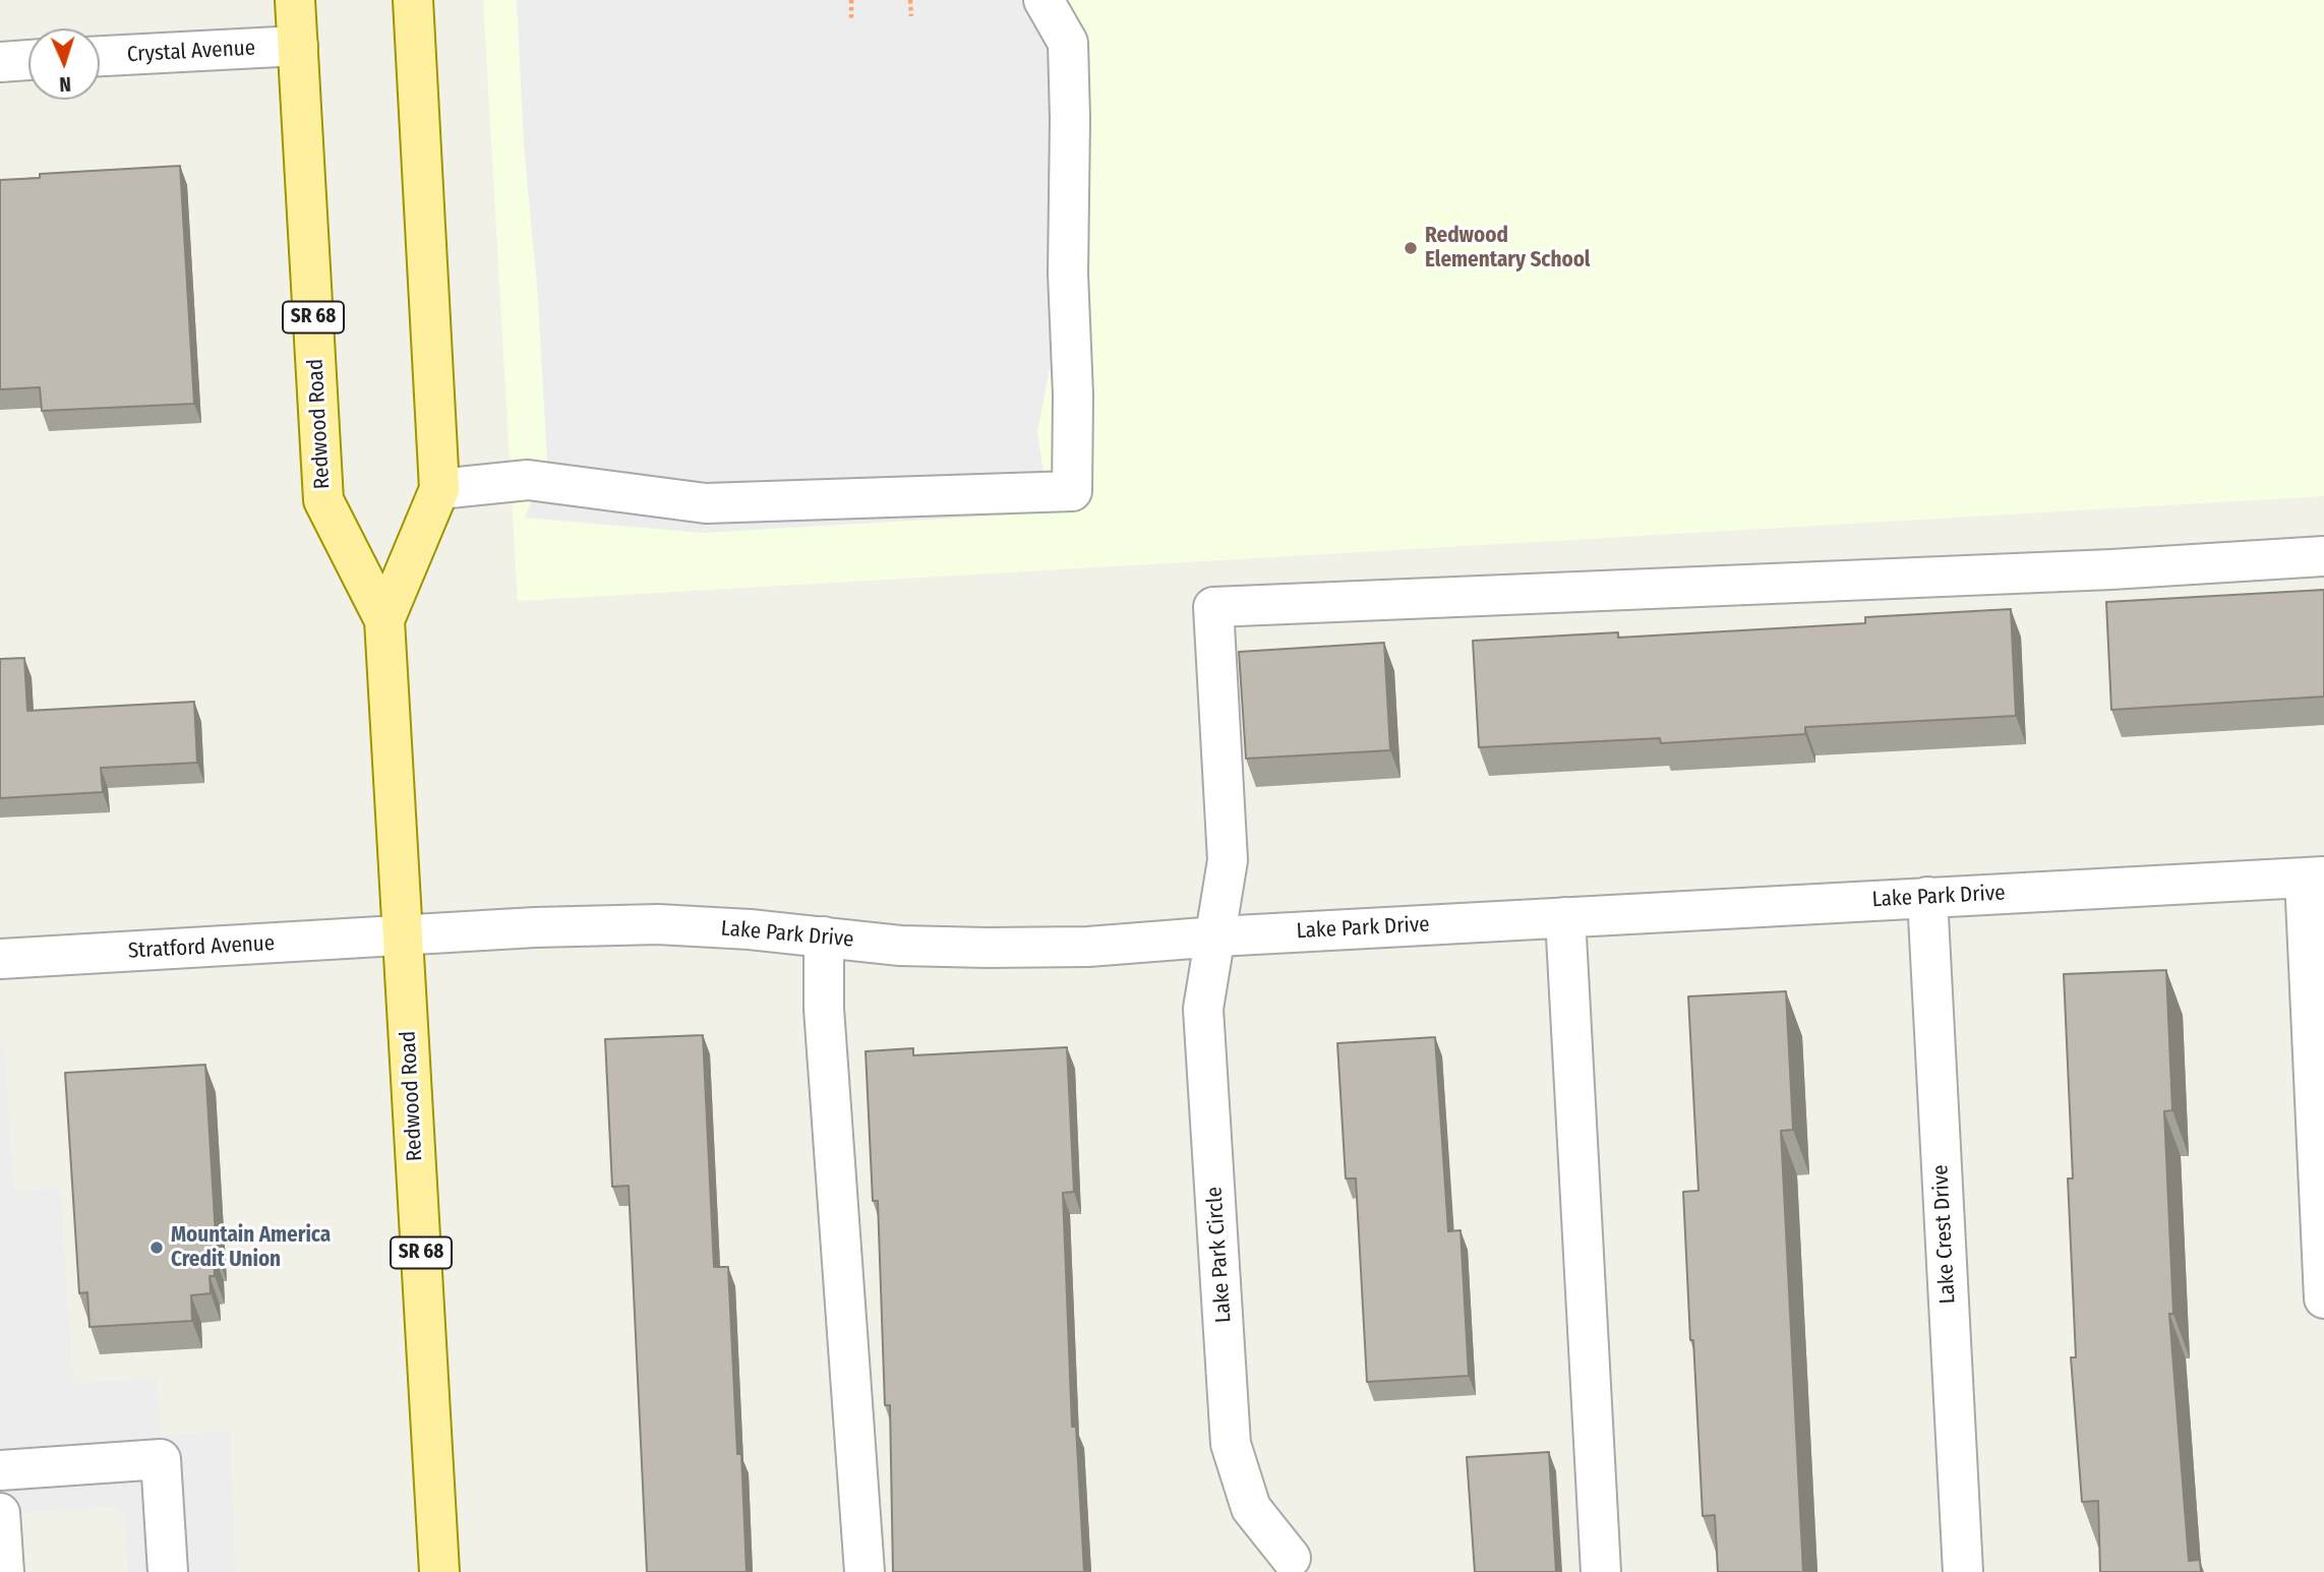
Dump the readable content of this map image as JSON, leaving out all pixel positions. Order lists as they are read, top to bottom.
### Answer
{
  "streets": {
    "main road": ["SR 68", "Redwood Road"],
    "street": [
      "Crystal Avenue",
      "Lake Park Drive",
      "Stratford Avenue",
      "Lake Crest Drive",
      "Lake Park Circle"
    ]
  },
  "crossings": [
    ["Crystal Avenue", "Redwood Road"],
    ["Redwood Road", "Lake Park Drive"],
    ["Redwood Road", "Stratford Avenue"],
    ["Lake Park Drive", "Stratford Avenue"],
    ["Lake Park Drive", "Lake Crest Drive"],
    ["Lake Park Drive", "Lake Park Circle"]
  ],
  "places": ["Redwood Elementary School", "Mountain America Credit Union"],
  "north": "bottom"
}
